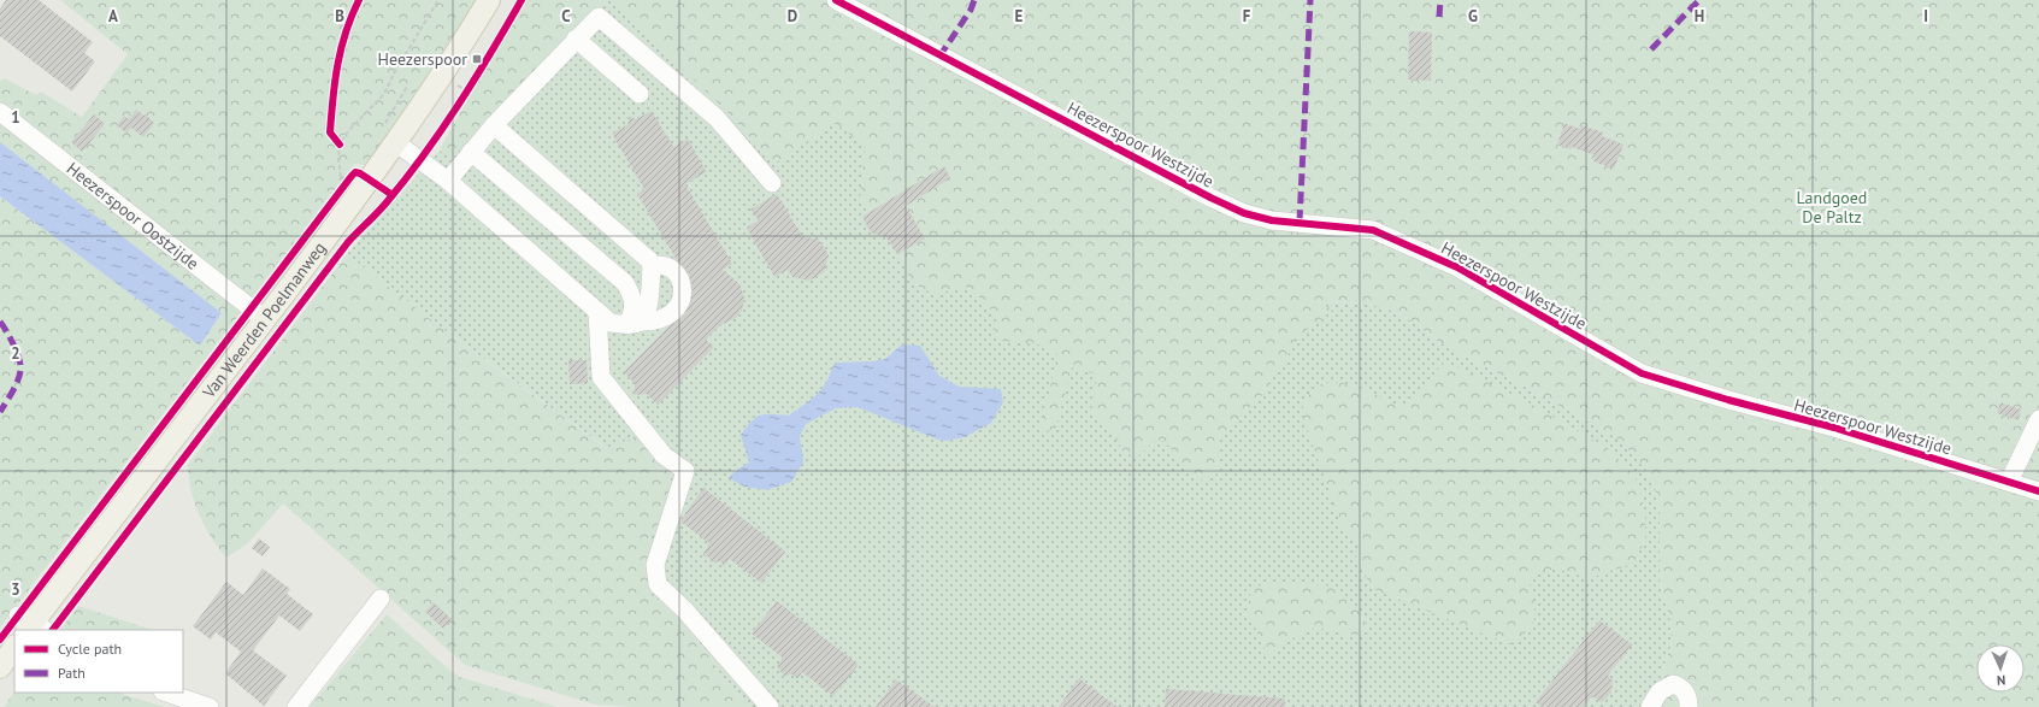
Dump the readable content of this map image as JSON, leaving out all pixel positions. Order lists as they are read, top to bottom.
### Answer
{
  "streets": {
    "main road": ["Van Weerden Poelmanweg"],
    "street": ["Heezerspoor Westzijde", "Heezerspoor Oostzijde"]
  },
  "crossings": [
    ["Heezerspoor Oostzijde", "Van Weerden Poelmanweg"]
  ],
  "parks": ["Landgoed De Paltz"],
  "places": {
    "transit": ["Heezerspoor"]
  },
  "legend": ["Cycle path", "Path"],
  "north": "bottom",
  "grid": {
    "columns": [
      "A",
      "B",
      "C",
      "D",
      "E",
      "F",
      "G",
      "H",
      "I"
    ],
    "rows": ["1", "2", "3"]
  }
}
